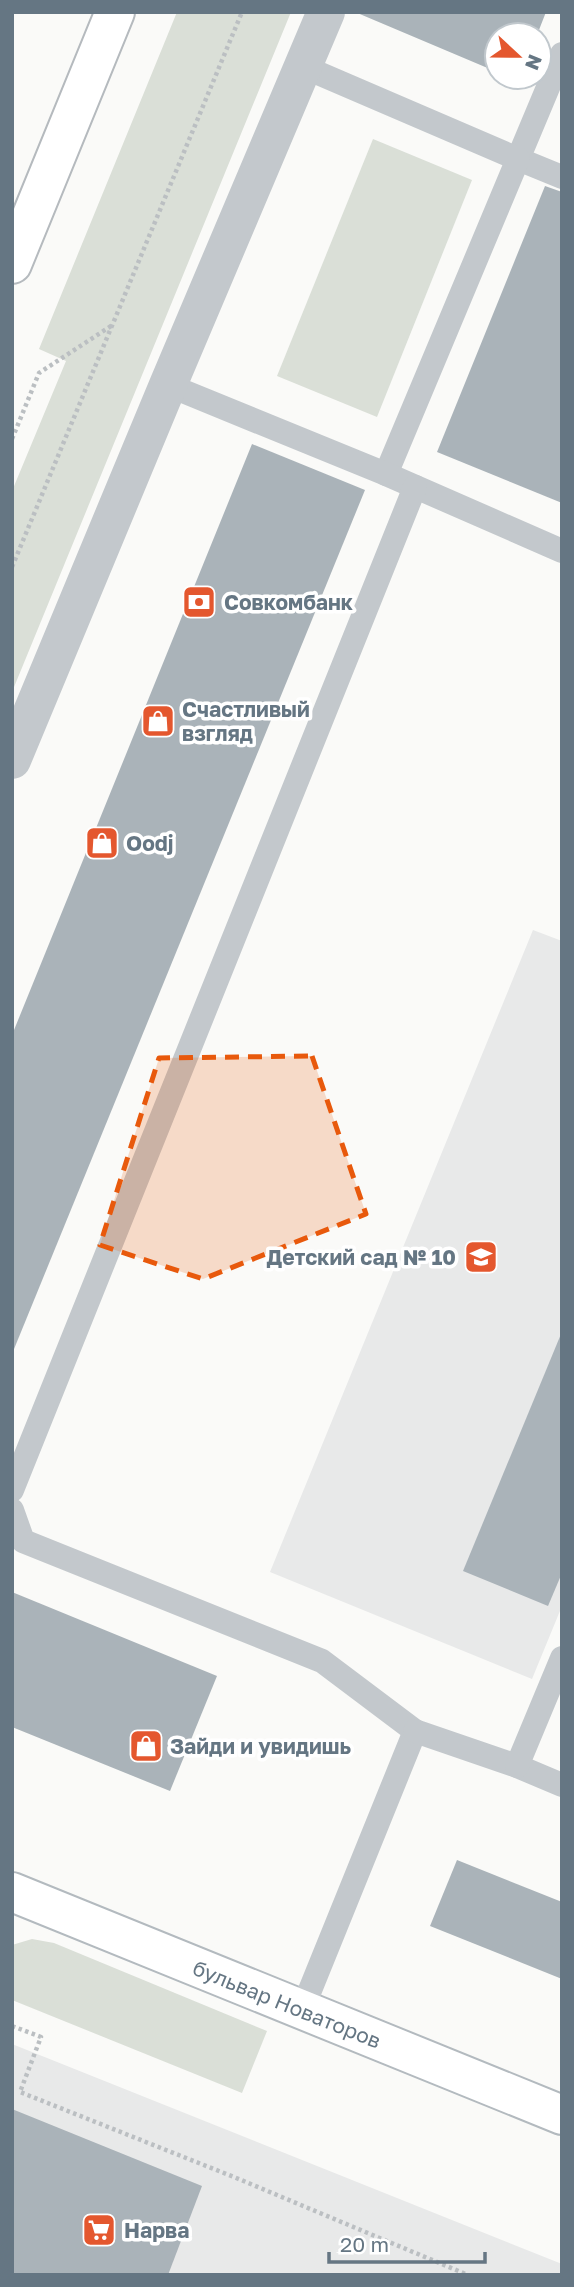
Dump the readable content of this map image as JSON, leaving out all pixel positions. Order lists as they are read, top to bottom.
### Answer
{
  "streets": {
    "street": ["бульвар Новаторов"]
  },
  "places": {
    "bank": ["Совкомбанк"],
    "shop": ["Счастливый взгляд", "Oodj", "Зайди и увидишь"],
    "school or university": ["Детский сад № 10"],
    "supermarket": ["Нарва"]
  },
  "scale_bar": "20 m",
  "north": "right"
}
